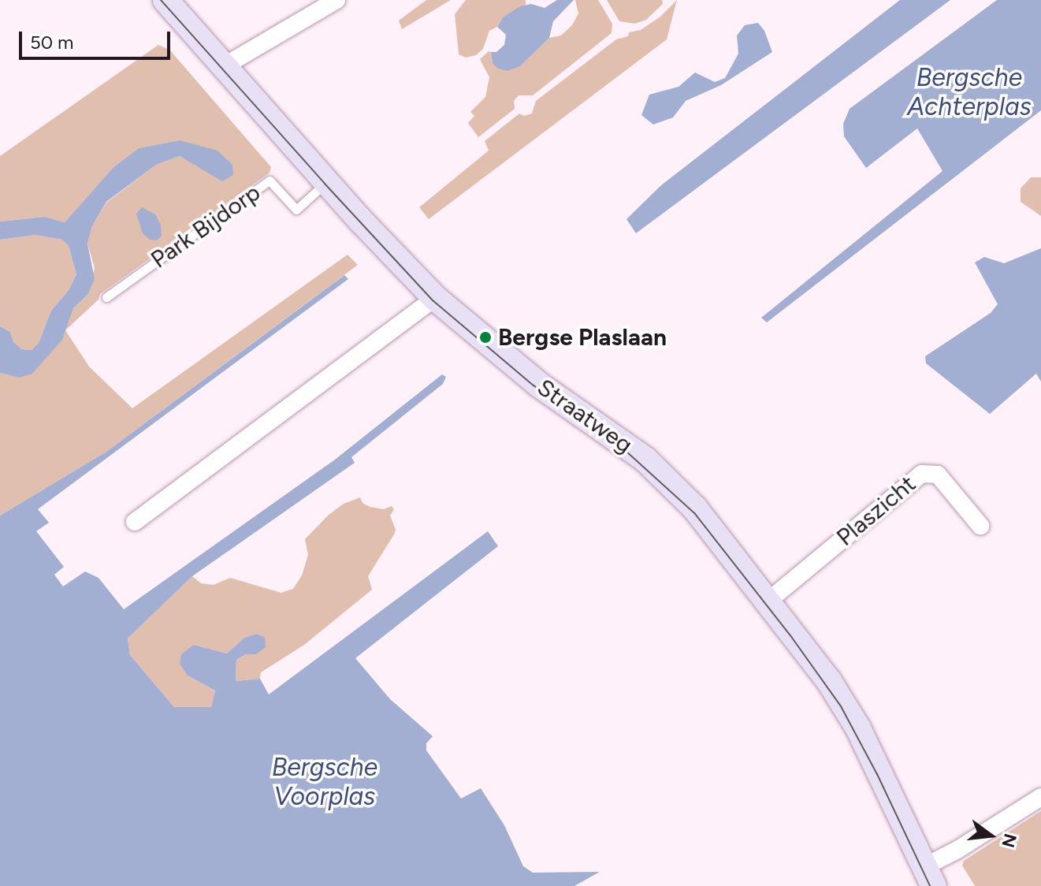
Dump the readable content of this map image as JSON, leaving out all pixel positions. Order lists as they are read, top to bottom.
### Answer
{
  "streets": {
    "street": ["Straatweg", "Plaszicht"],
    "lane": ["Park Bijdorp"]
  },
  "crossings": [
    ["Park Bijdorp", "Straatweg"],
    ["Straatweg", "Plaszicht"]
  ],
  "water": ["Bergsche Achterplas", "Bergsche Voorplas"],
  "places": ["Bergse Plaslaan"],
  "scale_bar": "50 m",
  "north": "right"
}
